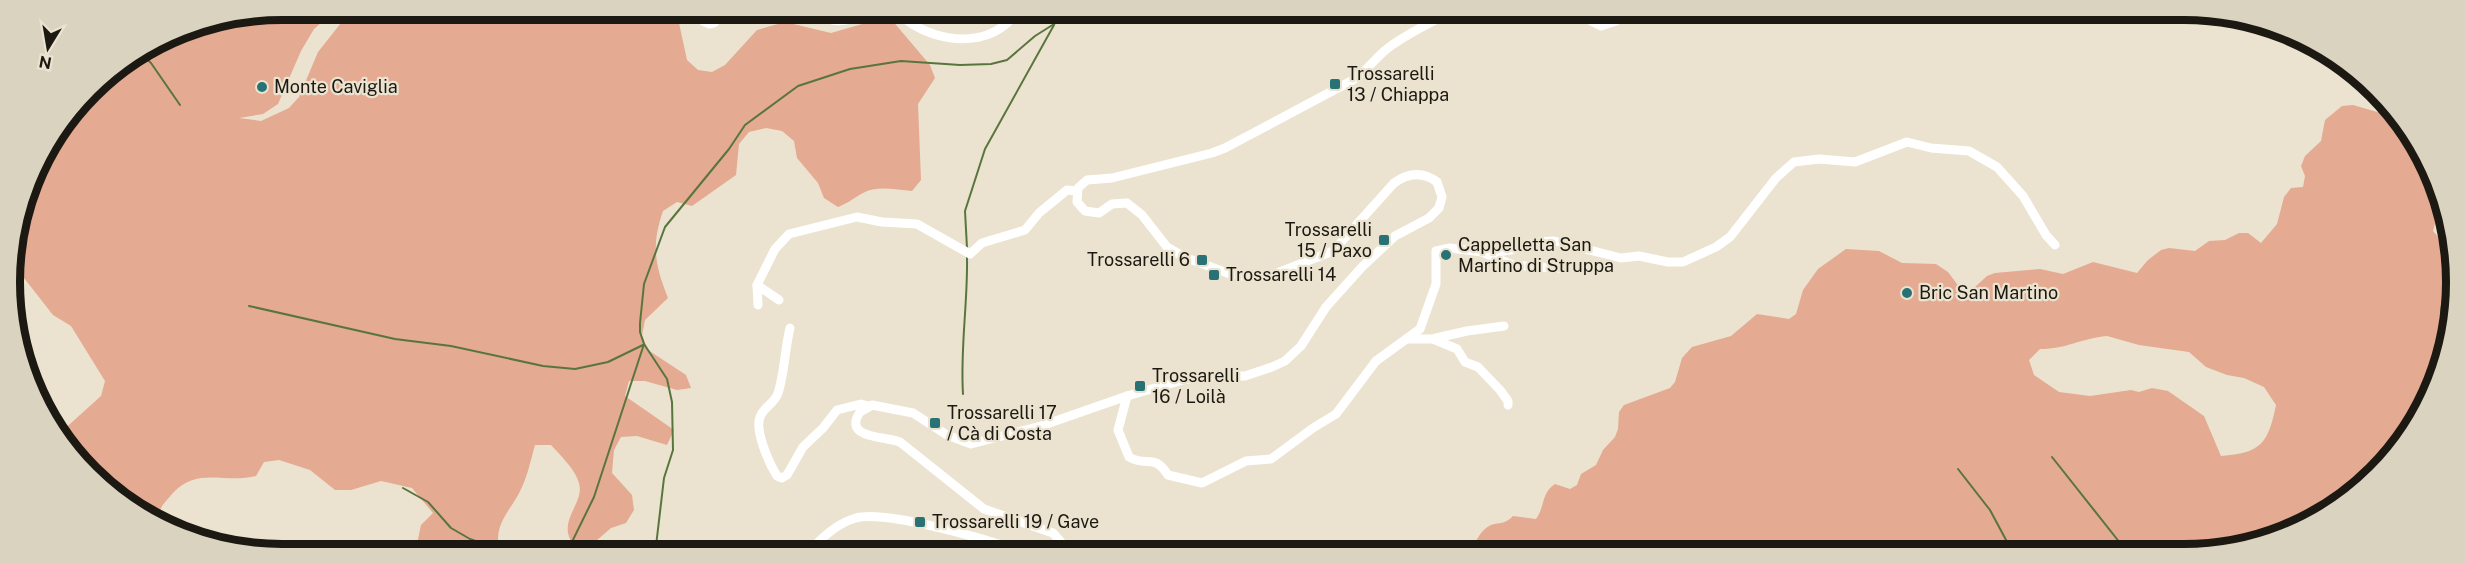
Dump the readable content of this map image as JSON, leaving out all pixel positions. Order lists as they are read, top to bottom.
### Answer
{
  "places": {
    "transit": [
      "Trossarelli 13 / Chiappa",
      "Trossarelli 15 / Paxo",
      "Trossarelli 6",
      "Trossarelli 14",
      "Trossarelli 16 / Loilà",
      "Trossarelli 17 / Cà di Costa",
      "Trossarelli 19 / Gave"
    ],
    "other": ["Monte Caviglia", "Cappelletta San Martino di Struppa", "Bric San Martino"]
  },
  "north": "bottom"
}
